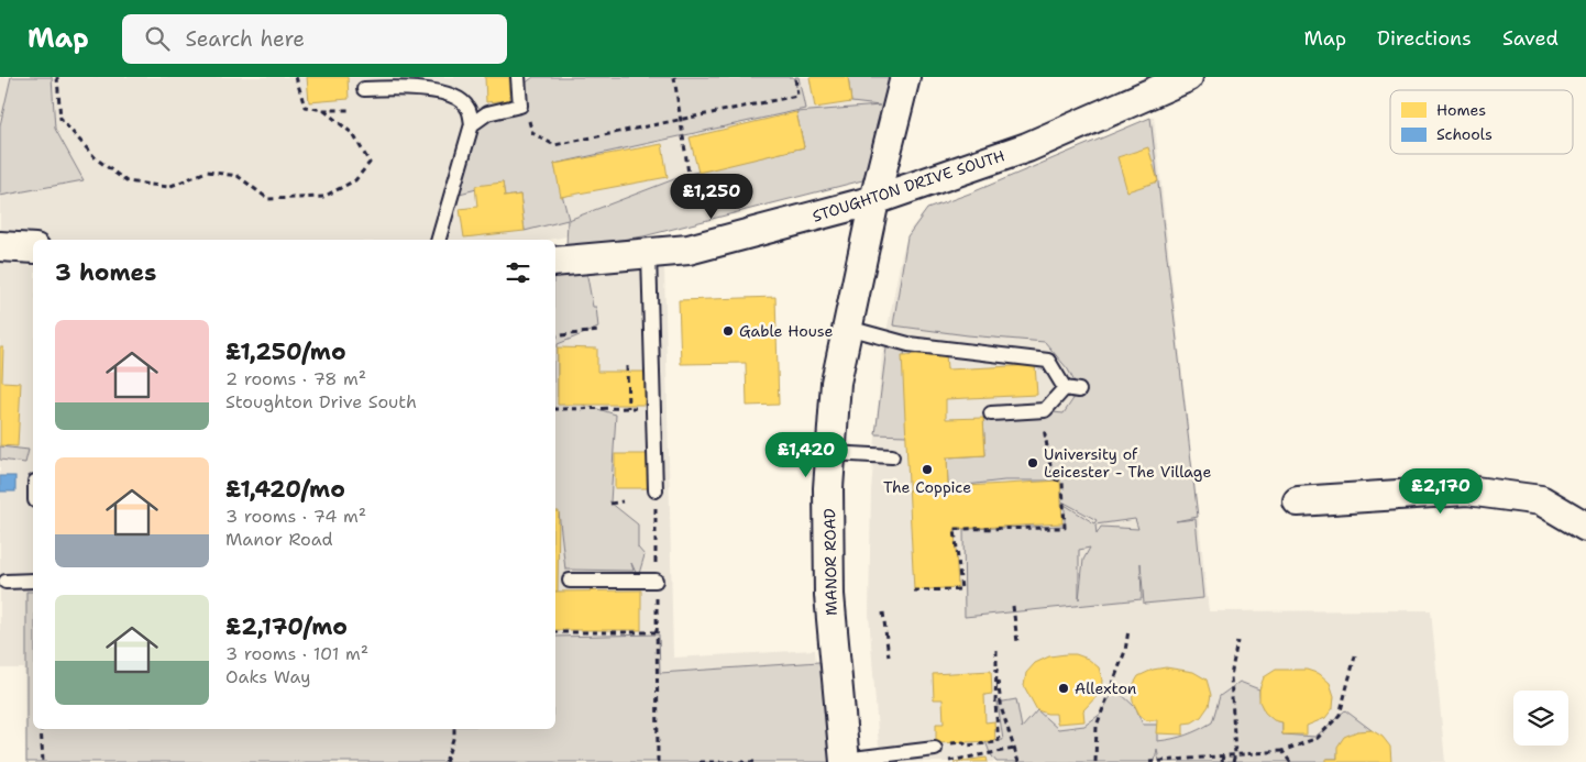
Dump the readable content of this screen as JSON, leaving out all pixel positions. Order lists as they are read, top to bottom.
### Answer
{
  "streets": {
    "street": ["STOUGHTON DRIVE SOUTH", "MANOR ROAD"]
  },
  "crossings": [
    ["STOUGHTON DRIVE SOUTH", "MANOR ROAD"]
  ],
  "places": [
    "Gable House",
    "University of Leicester - The Village",
    "The Coppice",
    "Allexton"
  ],
  "legend": ["Homes", "Schools"],
  "page": {
    "header": "Map",
    "search": "Search here",
    "nav": ["Map", "Directions", "Saved"],
    "price": ["£1,250", "£1,420", "£2,170"],
    "heading": "3 homes",
    "list": [
      {
        "name": "£1,250/mo",
        "note": "2 rooms · 78 m² · Stoughton Drive South"
      },
      {
        "name": "£1,420/mo",
        "note": "3 rooms · 74 m² · Manor Road"
      },
      {
        "name": "£2,170/mo",
        "note": "3 rooms · 101 m² · Oaks Way"
      }
    ]
  }
}
